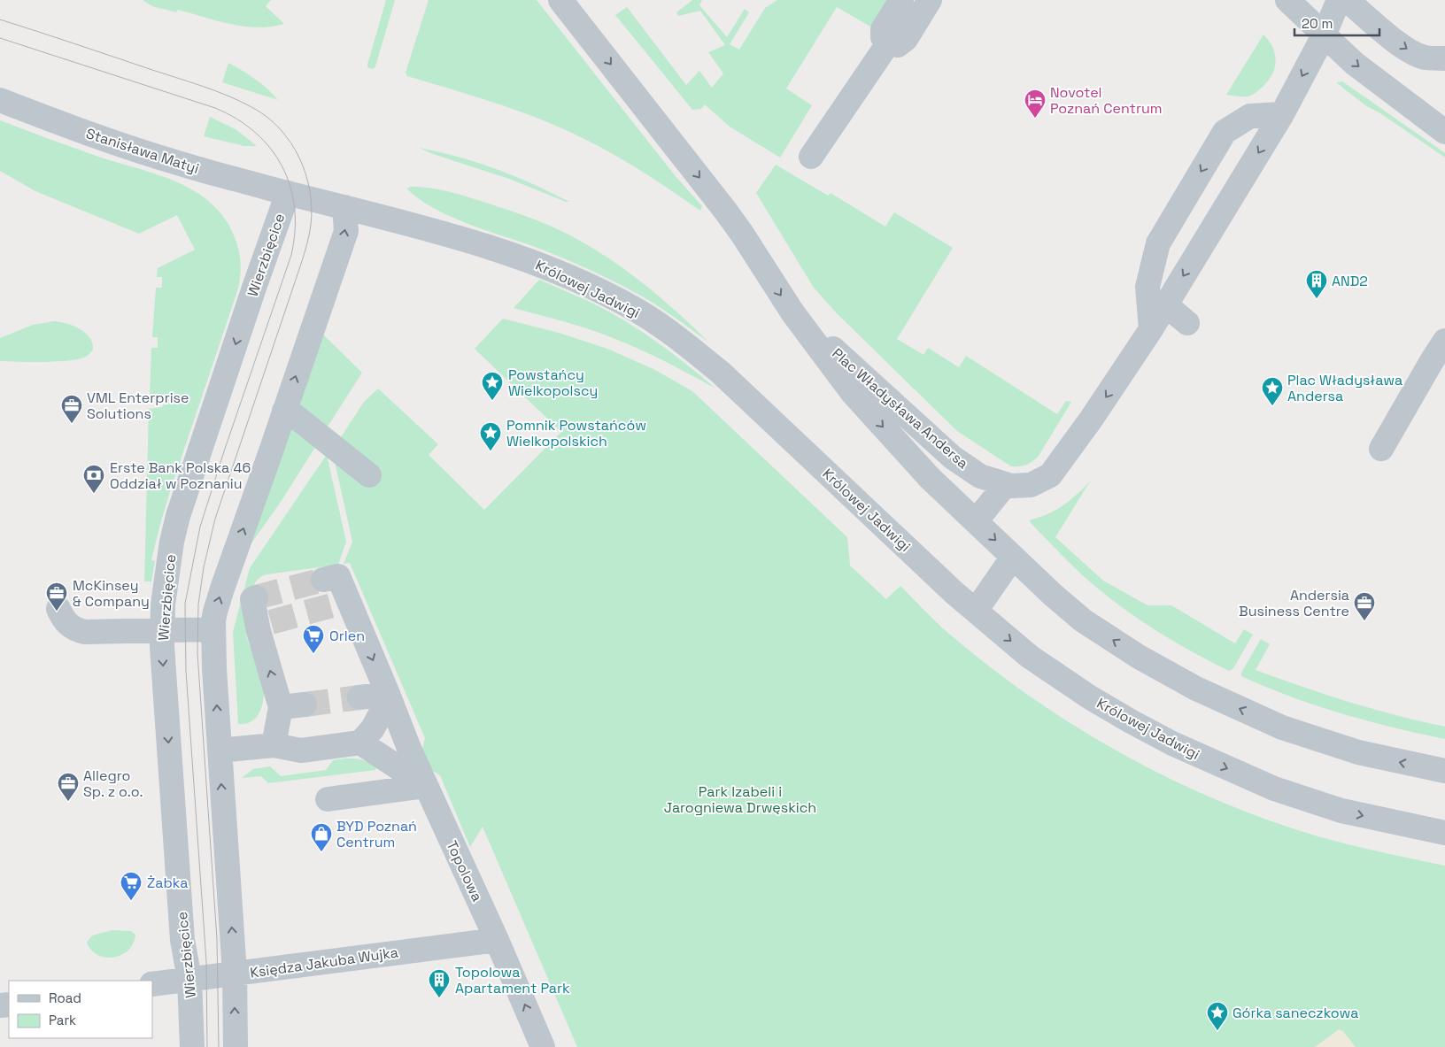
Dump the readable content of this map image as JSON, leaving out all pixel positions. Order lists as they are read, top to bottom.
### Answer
{
  "streets": {
    "street": [
      "Stanisława Matyi",
      "Wierzbięcice",
      "Królowej Jadwigi",
      "Plac Władysława Andersa",
      "Topolowa",
      "Księdza Jakuba Wujka"
    ]
  },
  "crossings": [
    ["Stanisława Matyi", "Wierzbięcice"],
    ["Stanisława Matyi", "Królowej Jadwigi"],
    ["Wierzbięcice", "Królowej Jadwigi"],
    ["Wierzbięcice", "Księdza Jakuba Wujka"],
    ["Topolowa", "Księdza Jakuba Wujka"]
  ],
  "parks": ["Park Izabeli i Jarogniewa Drwęskich"],
  "places": {
    "hotel": ["Novotel Poznań Centrum"],
    "building": ["AND2", "Topolowa Apartament Park"],
    "place": [
      "Powstańcy Wielkopolscy",
      "Plac Władysława Andersa",
      "Pomnik Powstańców Wielkopolskich",
      "Górka saneczkowa"
    ],
    "office": [
      "VML Enterprise Solutions",
      "McKinsey & Company",
      "Andersia Business Centre",
      "Allegro Sp. z o.o."
    ],
    "bank": ["Erste Bank Polska 46 Oddział w Poznaniu"],
    "supermarket": ["Orlen", "Żabka"],
    "shop": ["BYD Poznań Centrum"]
  },
  "legend": ["Road", "Park"],
  "scale_bar": "20 m"
}
